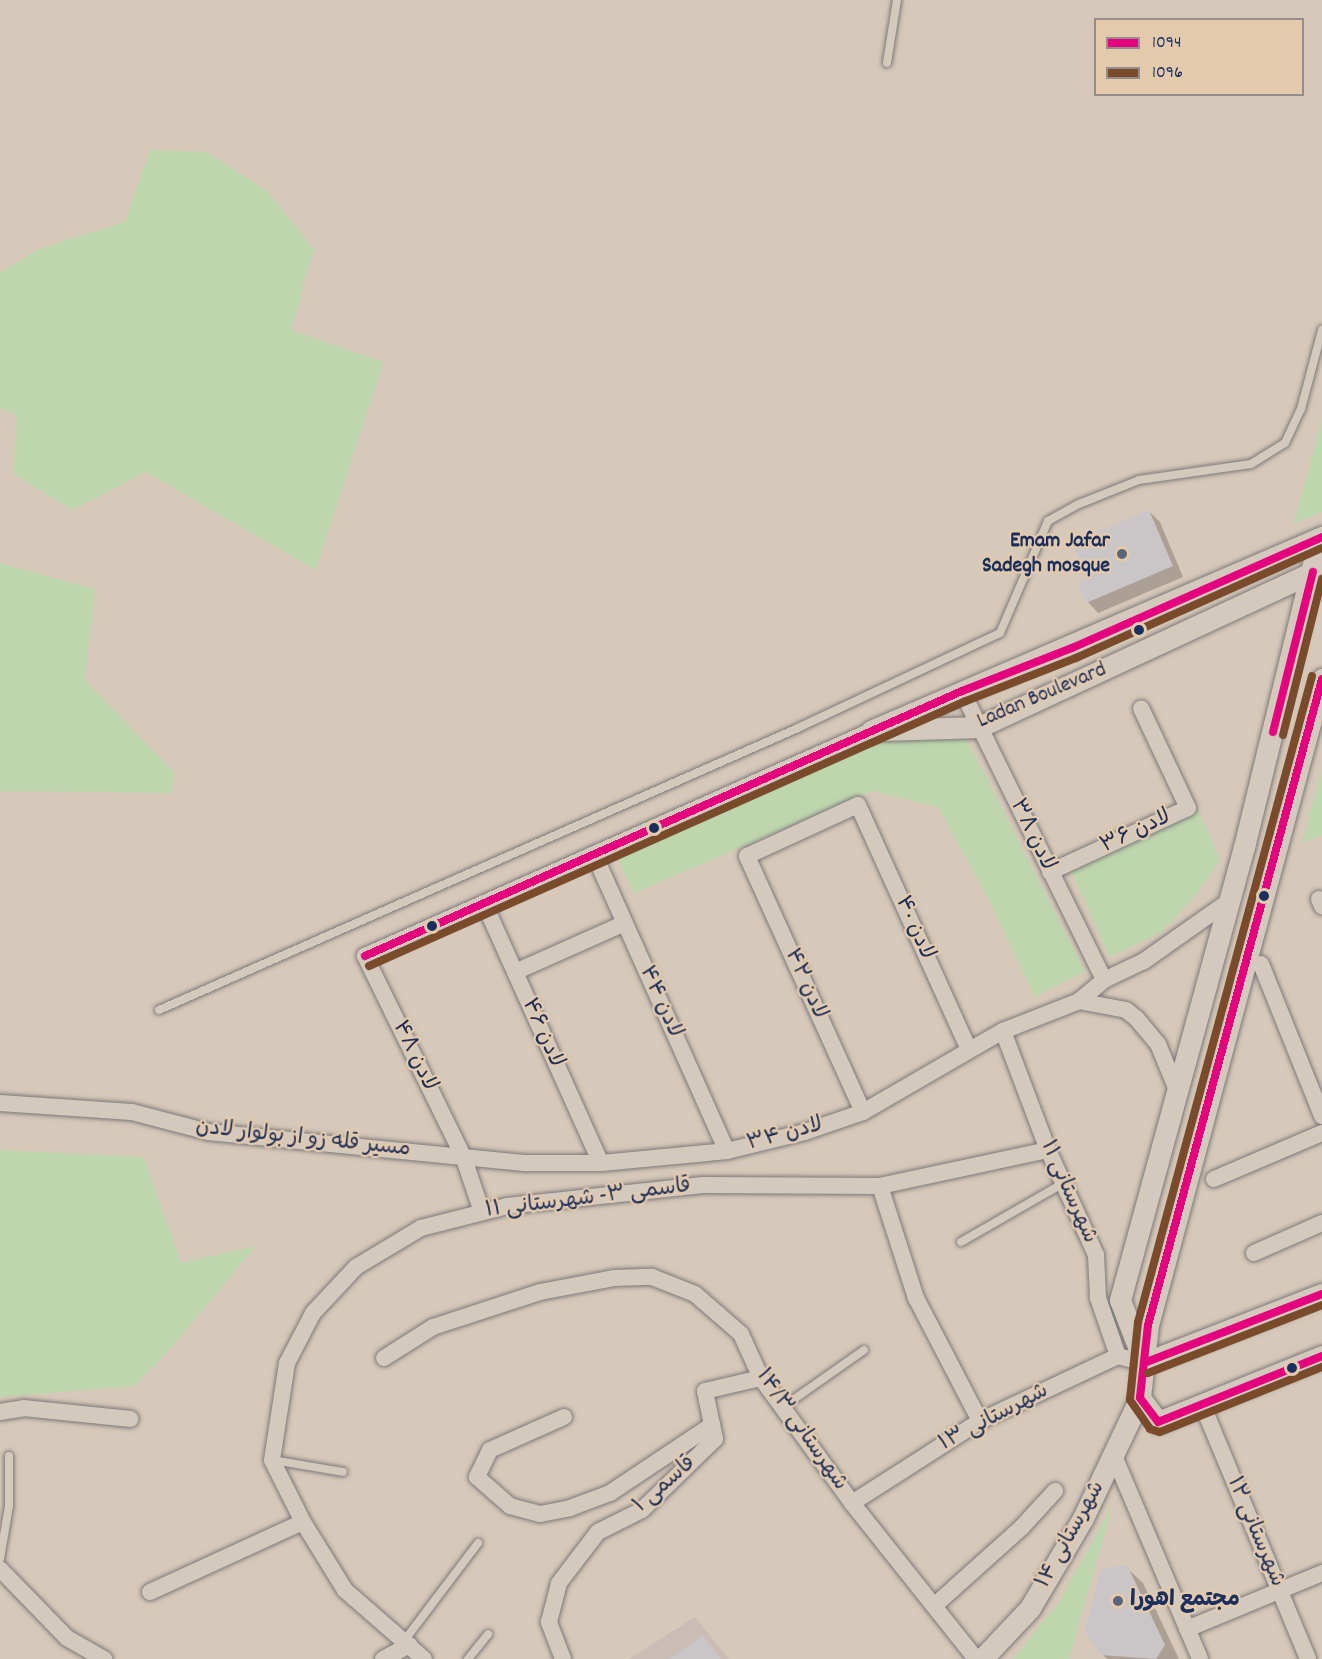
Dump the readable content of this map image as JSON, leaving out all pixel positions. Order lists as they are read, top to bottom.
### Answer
{
  "streets": {
    "street": [
      "Ladan Boulevard",
      "لادن ۳۶",
      "لادن ۳۸",
      "لادن ۴۰",
      "لادن ۴۲",
      "لادن ۴۴",
      "لادن ۴۶",
      "لادن ۴۸",
      "لادن ۳۴",
      "مسیر قله زو از بولوار لادن",
      "شهرستانی ۱۱",
      "قاسمی ۳- شهرستانی ۱۱",
      "شهرستانی ۱۳",
      "شهرستانی ۱۴/۳",
      "قاسمی ۱",
      "شهرستانی ۱۲",
      "شهرستانی ۱۴"
    ]
  },
  "crossings": [
    ["Ladan Boulevard", "لادن ۳۸"],
    ["لادن ۳۶", "لادن ۳۸"],
    ["لادن ۳۸", "لادن ۳۴"],
    ["لادن ۴۰", "لادن ۴۲"],
    ["لادن ۴۰", "لادن ۳۴"],
    ["لادن ۴۲", "لادن ۳۴"],
    ["لادن ۴۴", "لادن ۳۴"],
    ["لادن ۴۶", "لادن ۴۸"],
    ["لادن ۴۶", "لادن ۳۴"],
    ["لادن ۴۸", "لادن ۳۴"],
    ["لادن ۴۸", "مسیر قله زو از بولوار لادن"],
    ["لادن ۴۸", "قاسمی ۳- شهرستانی ۱۱"],
    ["لادن ۳۴", "مسیر قله زو از بولوار لادن"],
    ["لادن ۳۴", "شهرستانی ۱۱"],
    ["شهرستانی ۱۱", "قاسمی ۳- شهرستانی ۱۱"],
    ["شهرستانی ۱۱", "شهرستانی ۱۳"],
    ["شهرستانی ۱۳", "شهرستانی ۱۴/۳"]
  ],
  "places": ["Emam Jafar Sadegh mosque", "مجتمع اهورا"],
  "lines": ["transit line 1094", "transit line 1096"],
  "legend": ["1094", "1096"]
}
